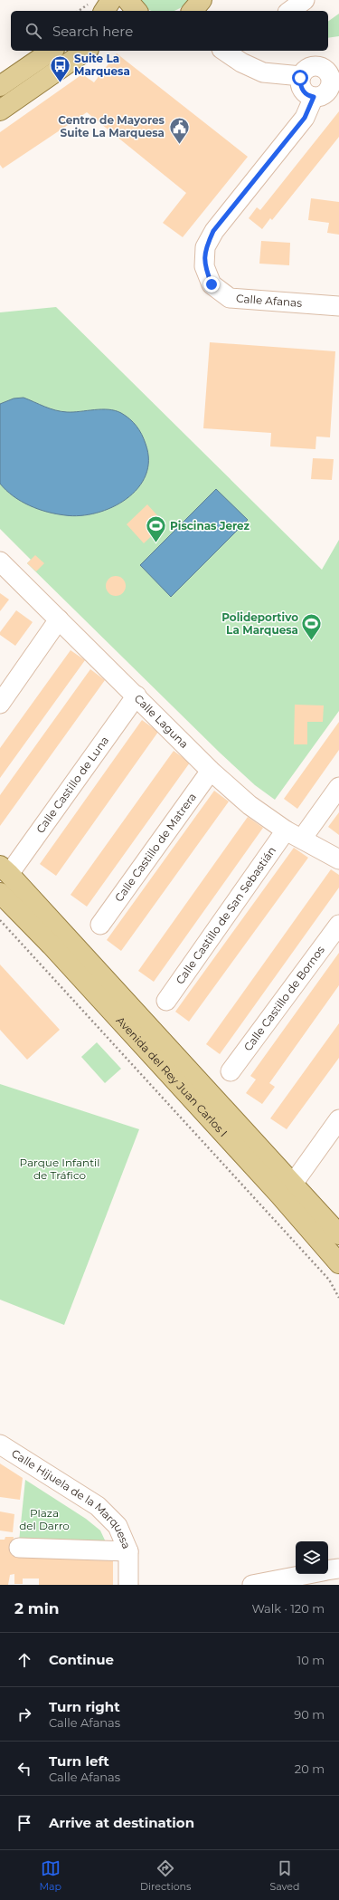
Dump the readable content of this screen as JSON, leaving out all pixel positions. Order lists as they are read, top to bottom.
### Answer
{
  "streets": {
    "main road": ["Avenida del Rey Juan Carlos I"],
    "street": [
      "Calle Afanas",
      "Calle Laguna",
      "Calle Castillo de Luna",
      "Calle Castillo de Matrera",
      "Calle Castillo de San Sebastián",
      "Calle Castillo de Bornos",
      "Calle Hijuela de la Marquesa"
    ]
  },
  "crossings": [
    ["Calle Laguna", "Calle Castillo de Luna"],
    ["Calle Laguna", "Calle Castillo de Matrera"],
    ["Calle Laguna", "Calle Castillo de San Sebastián"],
    ["Calle Castillo de Luna", "Avenida del Rey Juan Carlos I"]
  ],
  "parks": ["Parque Infantil de Tráfico", "Plaza del Darro"],
  "places": {
    "bus stop": ["Suite La Marquesa"],
    "public building": ["Centro de Mayores Suite La Marquesa"],
    "sports": ["Piscinas Jerez", "Polideportivo La Marquesa"]
  },
  "page": {
    "search": "Search here",
    "heading": ["2 min", "Walk · 120 m"],
    "list": [
      ["Continue", "10 m"],
      ["Turn right", "Calle Afanas", "90 m"],
      ["Turn left", "Calle Afanas", "20 m"],
      "Arrive at destination"
    ],
    "nav": ["Map", "Directions", "Saved"]
  }
}
